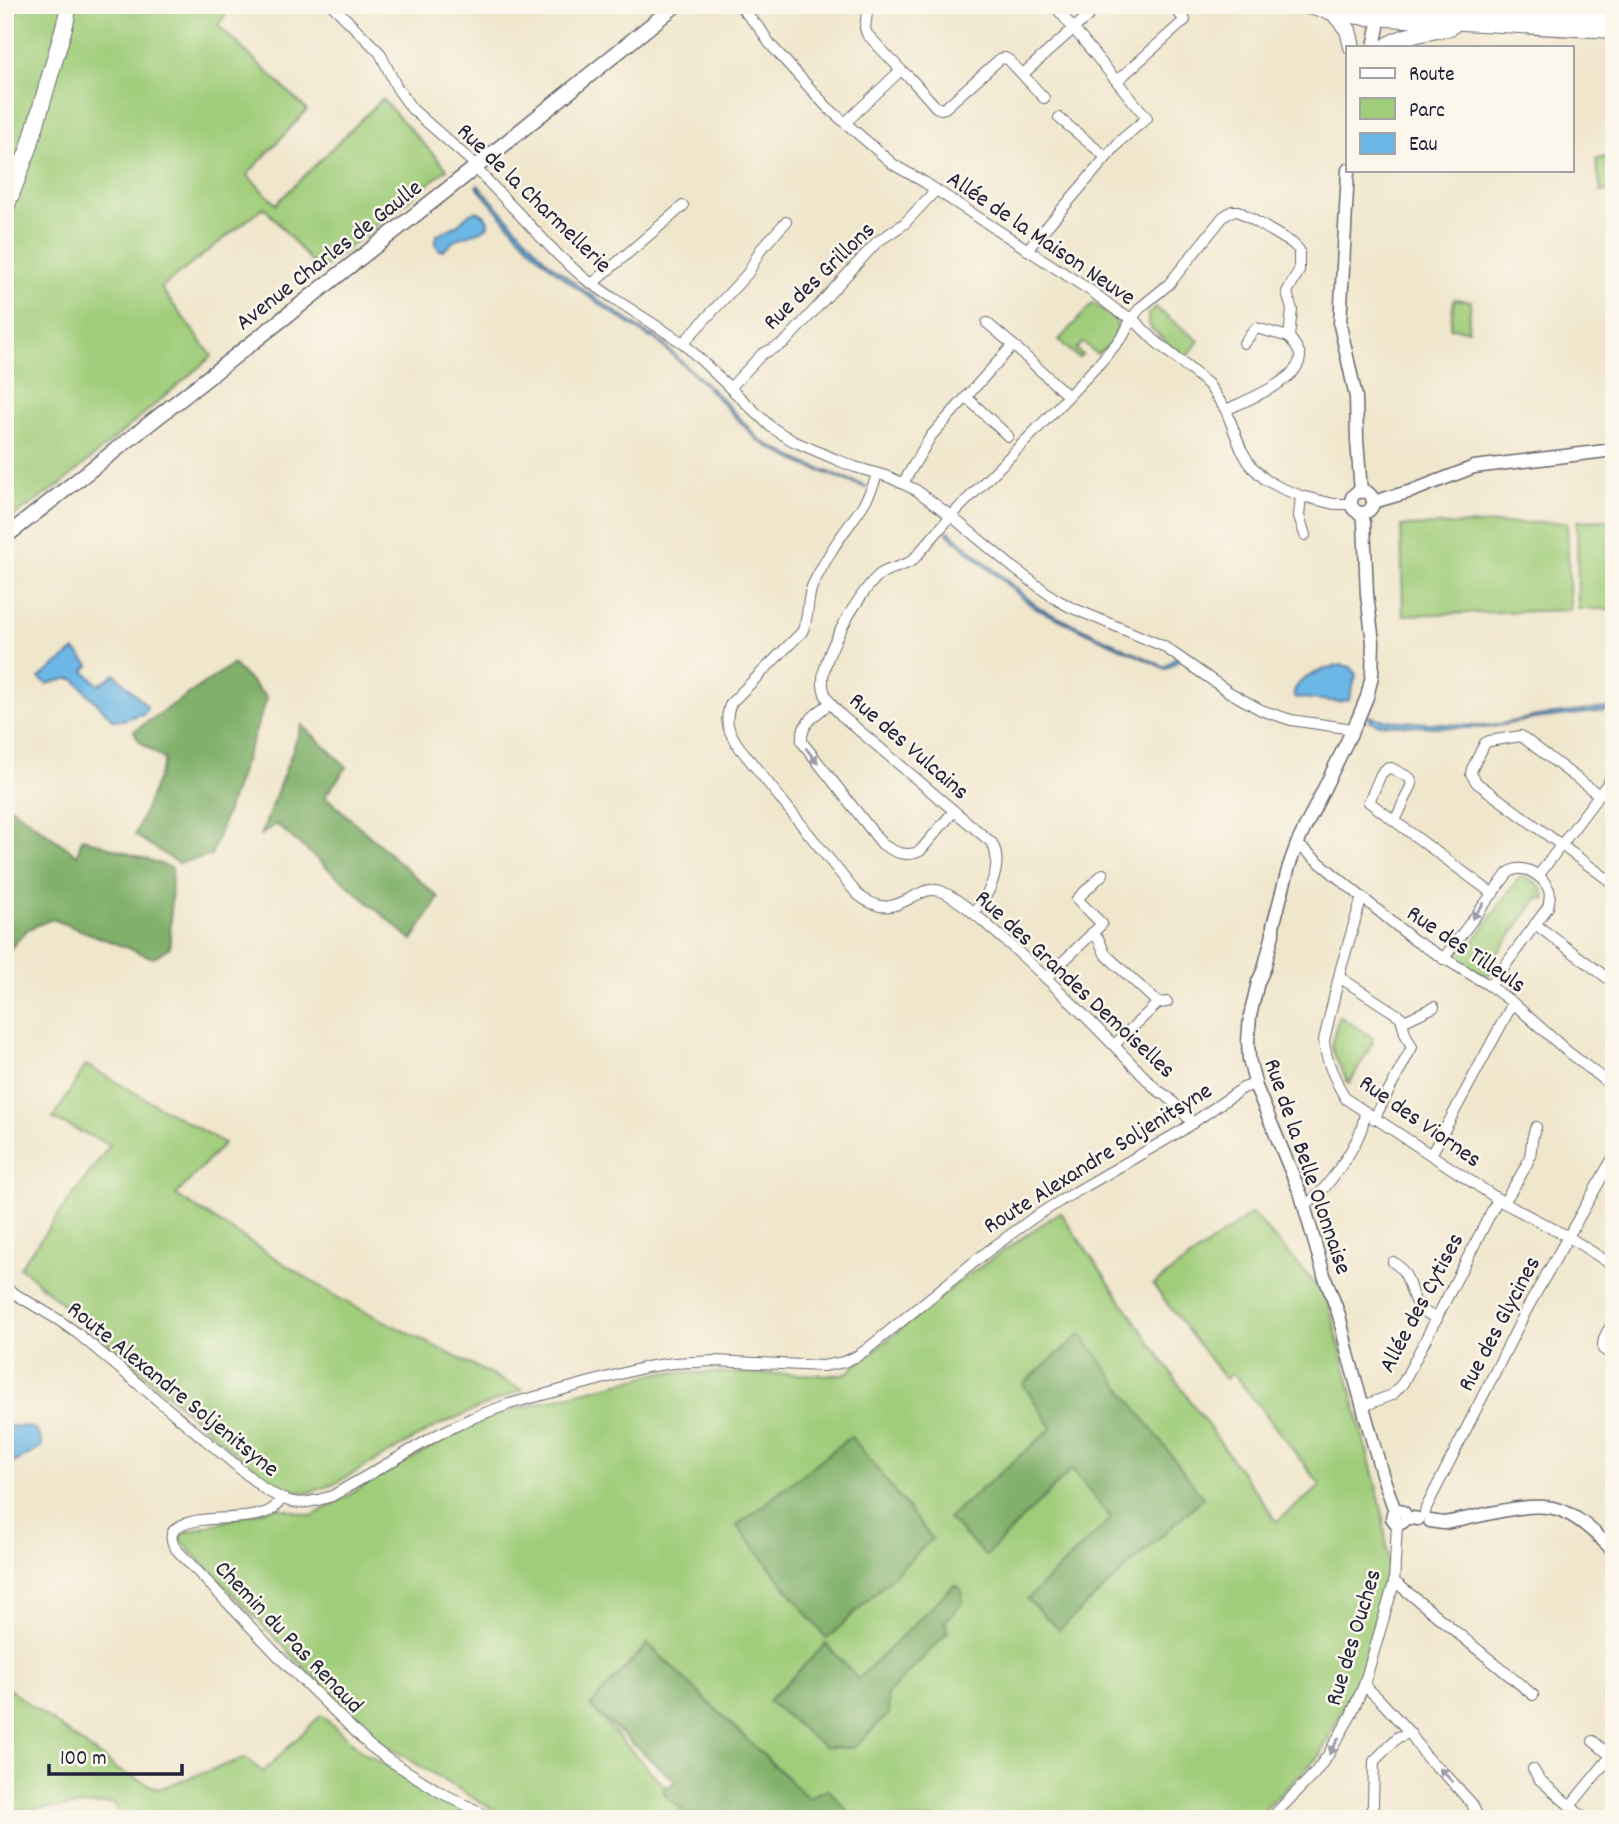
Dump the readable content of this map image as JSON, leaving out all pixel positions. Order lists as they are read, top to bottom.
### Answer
{
  "streets": {
    "main road": ["Avenue Charles de Gaulle"],
    "street": [
      "Rue de la Charmellerie",
      "Allée de la Maison Neuve",
      "Rue des Grillons",
      "Rue des Vulcains",
      "Rue des Tilleuls",
      "Rue des Grandes Demoiselles",
      "Rue des Viornes",
      "Route Alexandre Soljenitsyne",
      "Rue de la Belle Olonnaise",
      "Allée des Cytises",
      "Rue des Glycines",
      "Chemin du Pas Renaud",
      "Rue des Ouches"
    ]
  },
  "crossings": [
    ["Rue de la Charmellerie", "Allée de la Maison Neuve"],
    ["Rue de la Charmellerie", "Avenue Charles de Gaulle"],
    ["Rue de la Charmellerie", "Rue des Grillons"],
    ["Rue de la Charmellerie", "Rue des Vulcains"],
    ["Rue de la Charmellerie", "Rue des Grandes Demoiselles"],
    ["Rue de la Charmellerie", "Rue de la Belle Olonnaise"],
    ["Allée de la Maison Neuve", "Rue des Grillons"],
    ["Allée de la Maison Neuve", "Rue des Vulcains"],
    ["Rue des Vulcains", "Rue des Grandes Demoiselles"],
    ["Rue des Tilleuls", "Rue des Viornes"],
    ["Rue des Tilleuls", "Rue de la Belle Olonnaise"],
    ["Rue des Grandes Demoiselles", "Route Alexandre Soljenitsyne"],
    ["Rue des Viornes", "Allée des Cytises"],
    ["Rue des Viornes", "Rue des Glycines"],
    ["Route Alexandre Soljenitsyne", "Rue de la Belle Olonnaise"],
    ["Route Alexandre Soljenitsyne", "Chemin du Pas Renaud"],
    ["Rue de la Belle Olonnaise", "Allée des Cytises"],
    ["Rue de la Belle Olonnaise", "Rue des Glycines"],
    ["Rue de la Belle Olonnaise", "Rue des Ouches"],
    ["Rue des Glycines", "Rue des Ouches"]
  ],
  "one_way": ["Rue des Ouches"],
  "legend": ["Route", "Parc", "Eau"],
  "scale_bar": "100 m"
}
